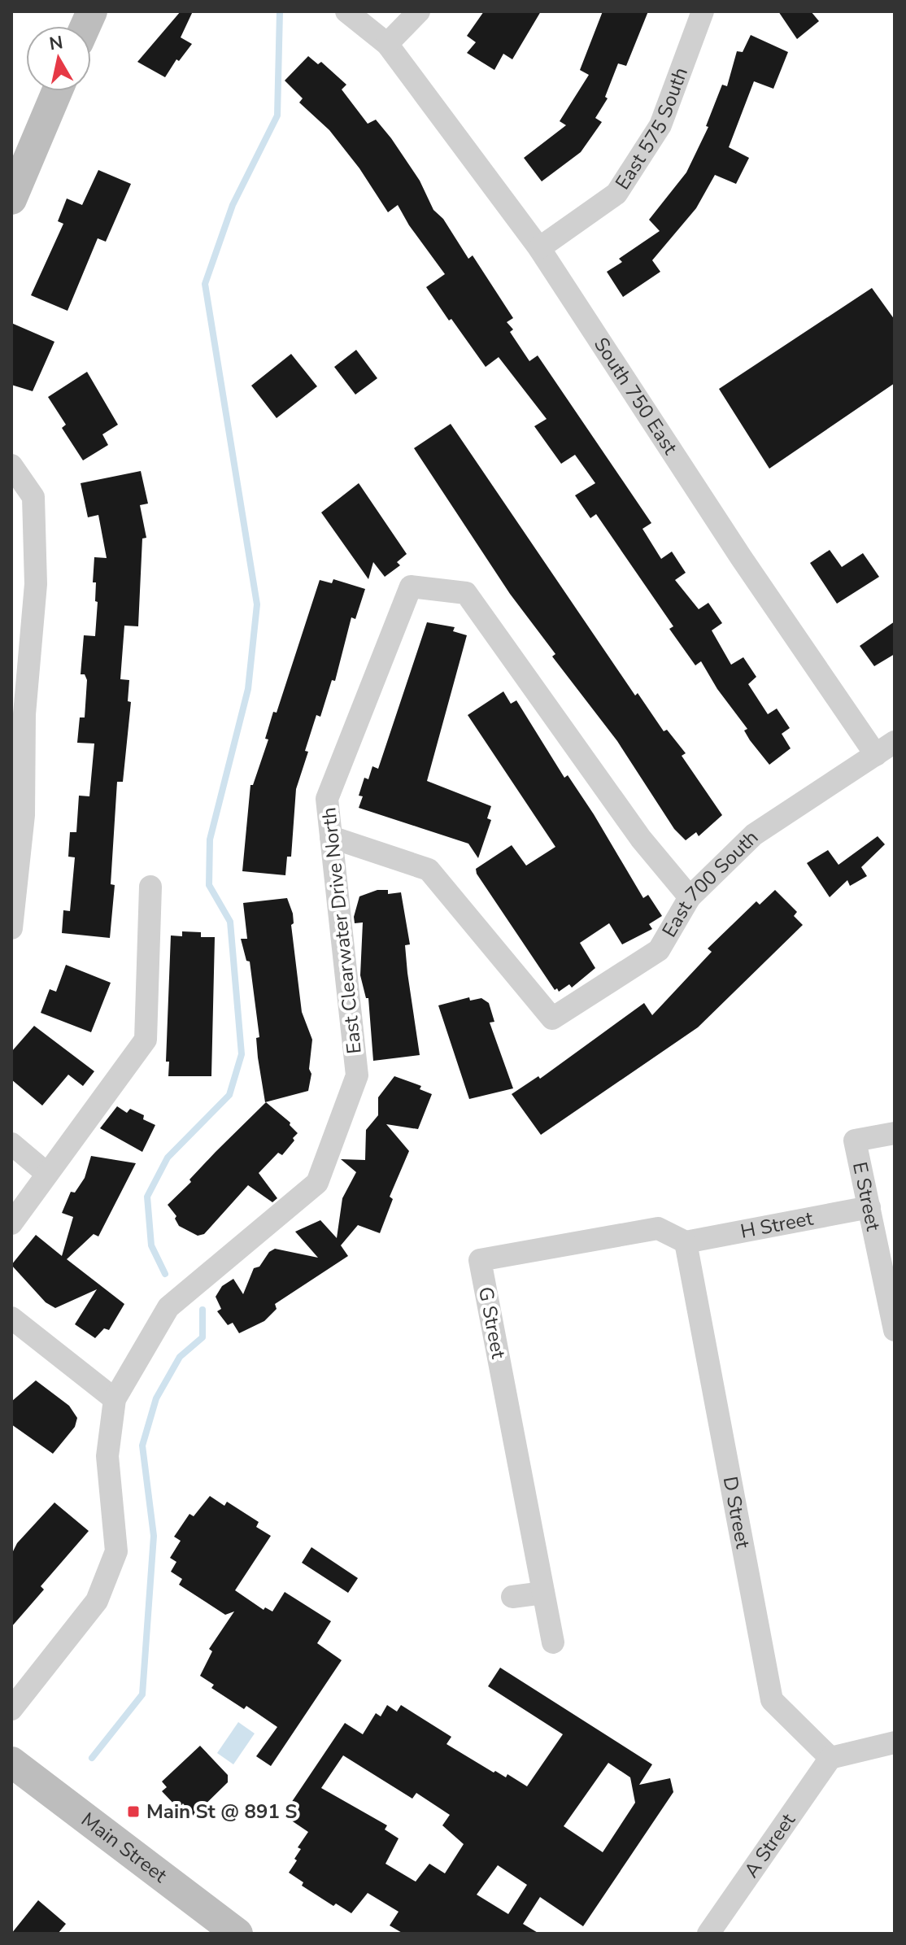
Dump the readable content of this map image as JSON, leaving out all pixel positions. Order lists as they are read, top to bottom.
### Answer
{
  "streets": {
    "main road": ["Main Street"],
    "street": [
      "East 575 South",
      "South 750 East",
      "East 700 South",
      "East Clearwater Drive North",
      "E Street",
      "H Street",
      "G Street",
      "D Street",
      "A Street"
    ]
  },
  "crossings": [
    ["East 575 South", "South 750 East"],
    ["South 750 East", "East 700 South"],
    ["East 700 South", "East Clearwater Drive North"],
    ["E Street", "H Street"],
    ["H Street", "G Street"],
    ["H Street", "D Street"],
    ["G Street", "D Street"],
    ["D Street", "A Street"]
  ],
  "places": {
    "transit": ["Main St @ 891 S"]
  },
  "north": "top"
}
